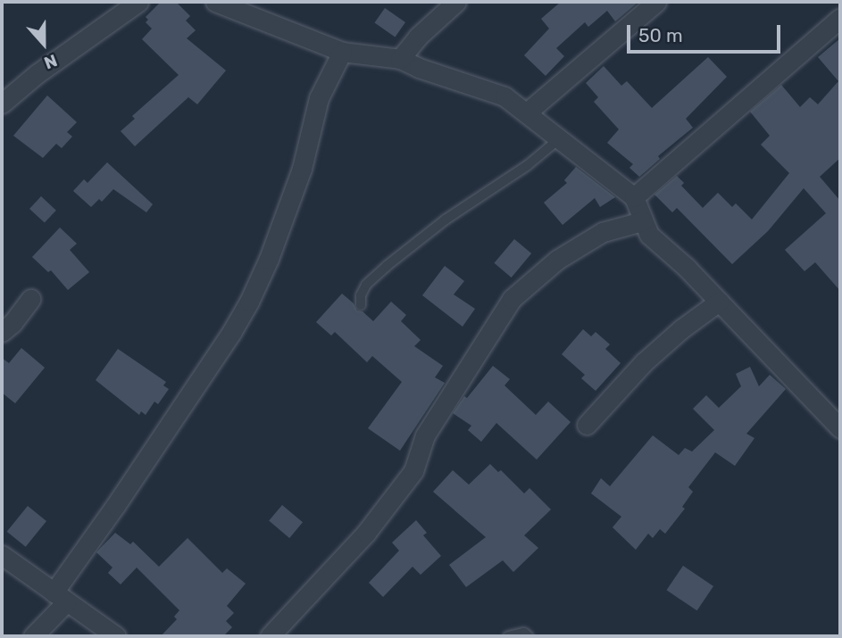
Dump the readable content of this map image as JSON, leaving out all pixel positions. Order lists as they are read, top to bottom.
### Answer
{
  "scale_bar": "50 m",
  "north": "bottom"
}
